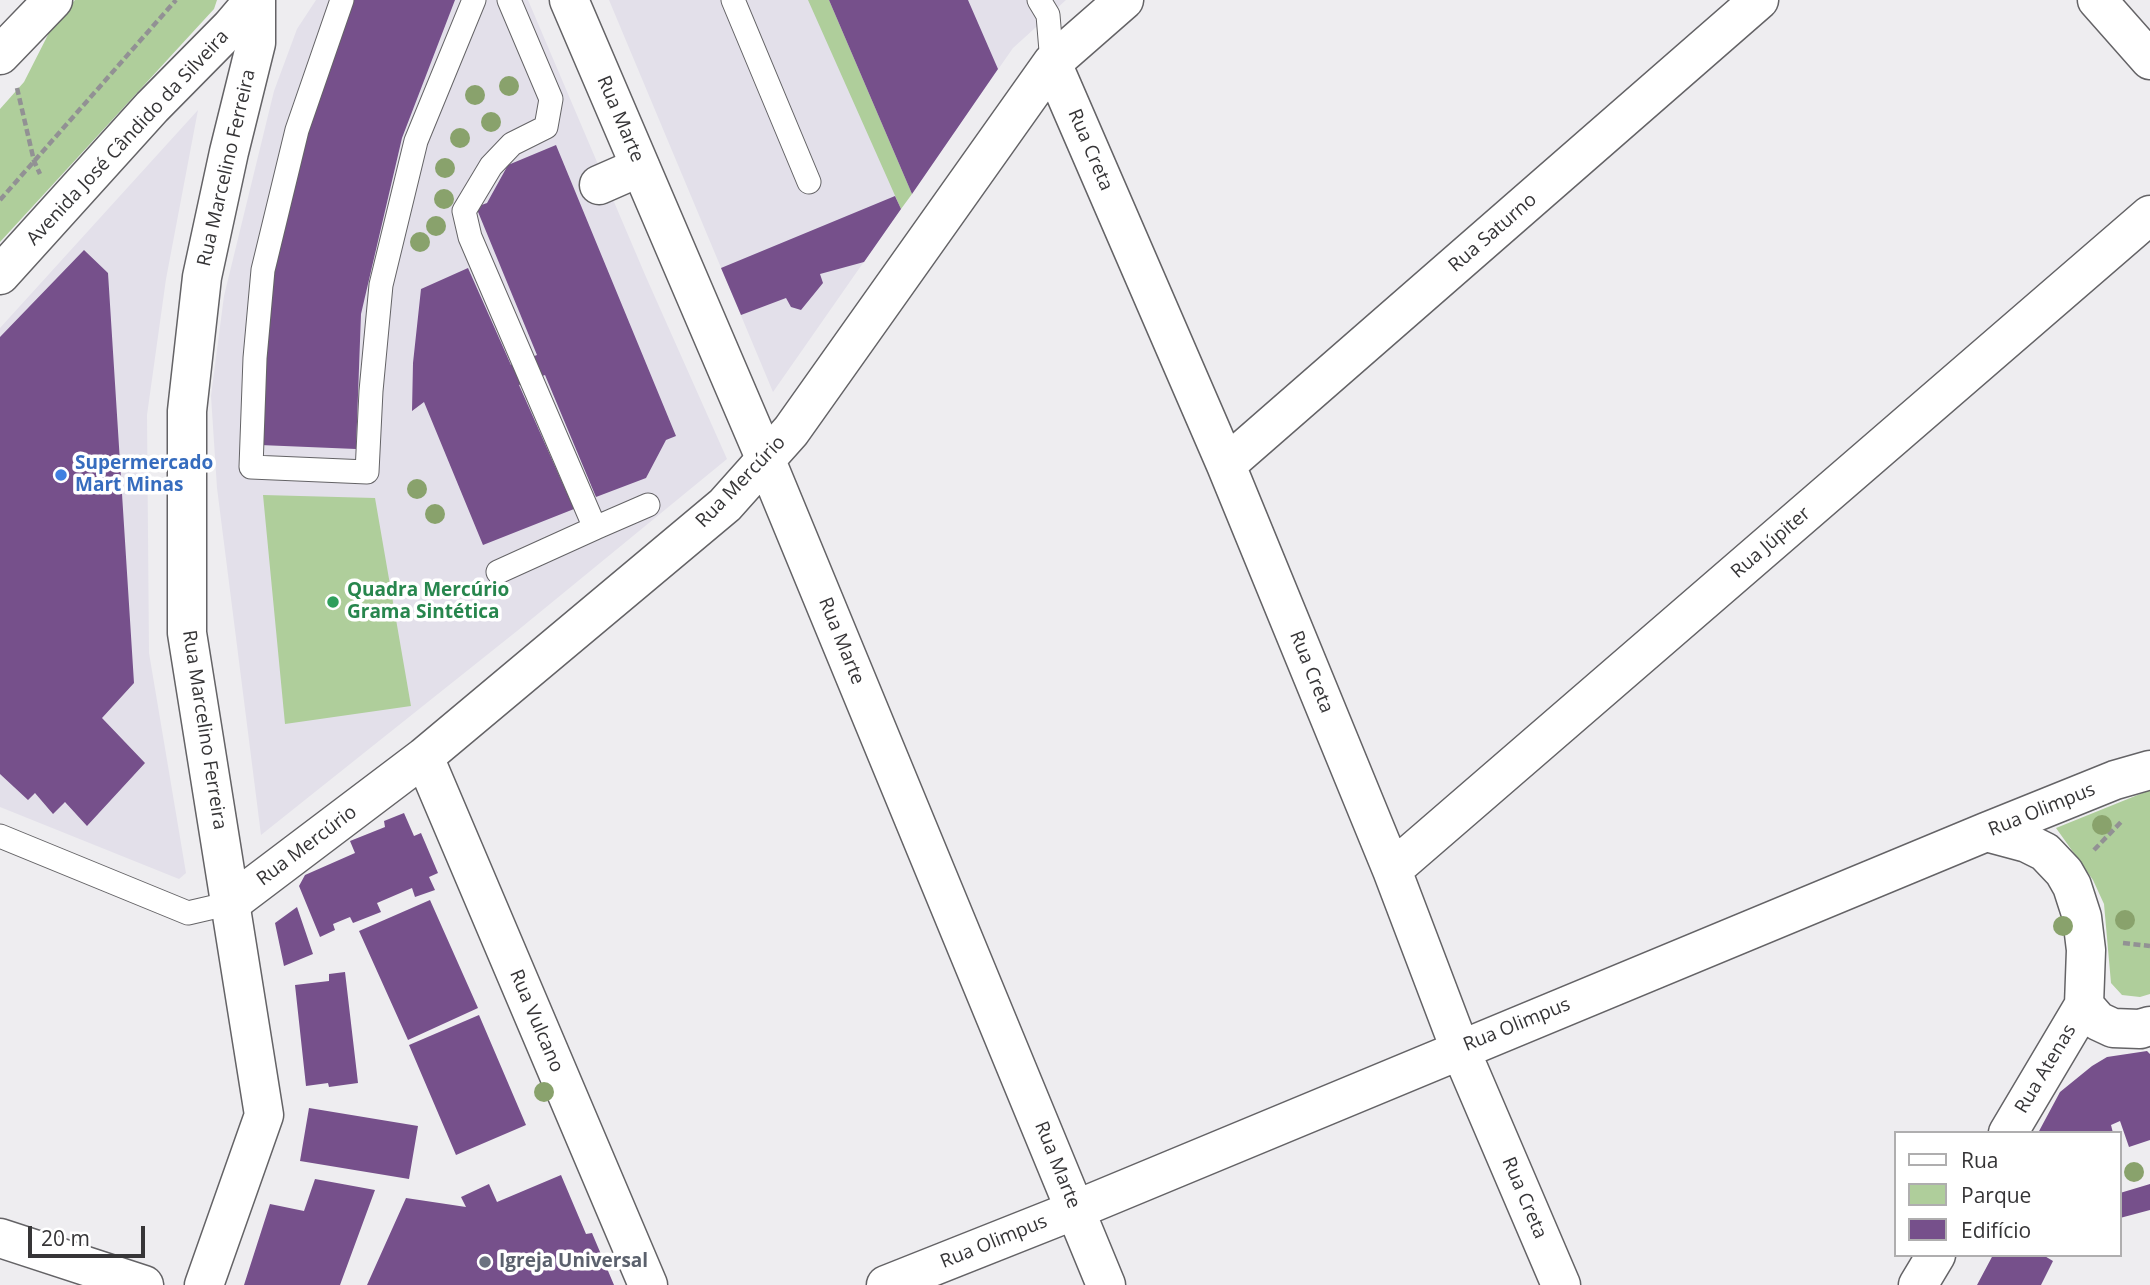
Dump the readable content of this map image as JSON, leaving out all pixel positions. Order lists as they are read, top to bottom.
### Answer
{
  "streets": {
    "street": [
      "Rua Marte",
      "Avenida José Cândido da Silveira",
      "Rua Creta",
      "Rua Marcelino Ferreira",
      "Rua Saturno",
      "Rua Mercúrio",
      "Rua Júpiter",
      "Rua Olimpus",
      "Rua Vulcano",
      "Rua Atenas"
    ]
  },
  "crossings": [
    ["Rua Marte", "Rua Mercúrio"],
    ["Rua Marte", "Rua Olimpus"],
    ["Avenida José Cândido da Silveira", "Rua Marcelino Ferreira"],
    ["Rua Creta", "Rua Saturno"],
    ["Rua Creta", "Rua Mercúrio"],
    ["Rua Creta", "Rua Júpiter"],
    ["Rua Creta", "Rua Olimpus"],
    ["Rua Marcelino Ferreira", "Rua Mercúrio"],
    ["Rua Mercúrio", "Rua Vulcano"]
  ],
  "places": ["Supermercado Mart Minas", "Quadra Mercúrio Grama Sintética", "Igreja Universal"],
  "legend": ["Rua", "Parque", "Edifício"],
  "scale_bar": "20 m"
}
